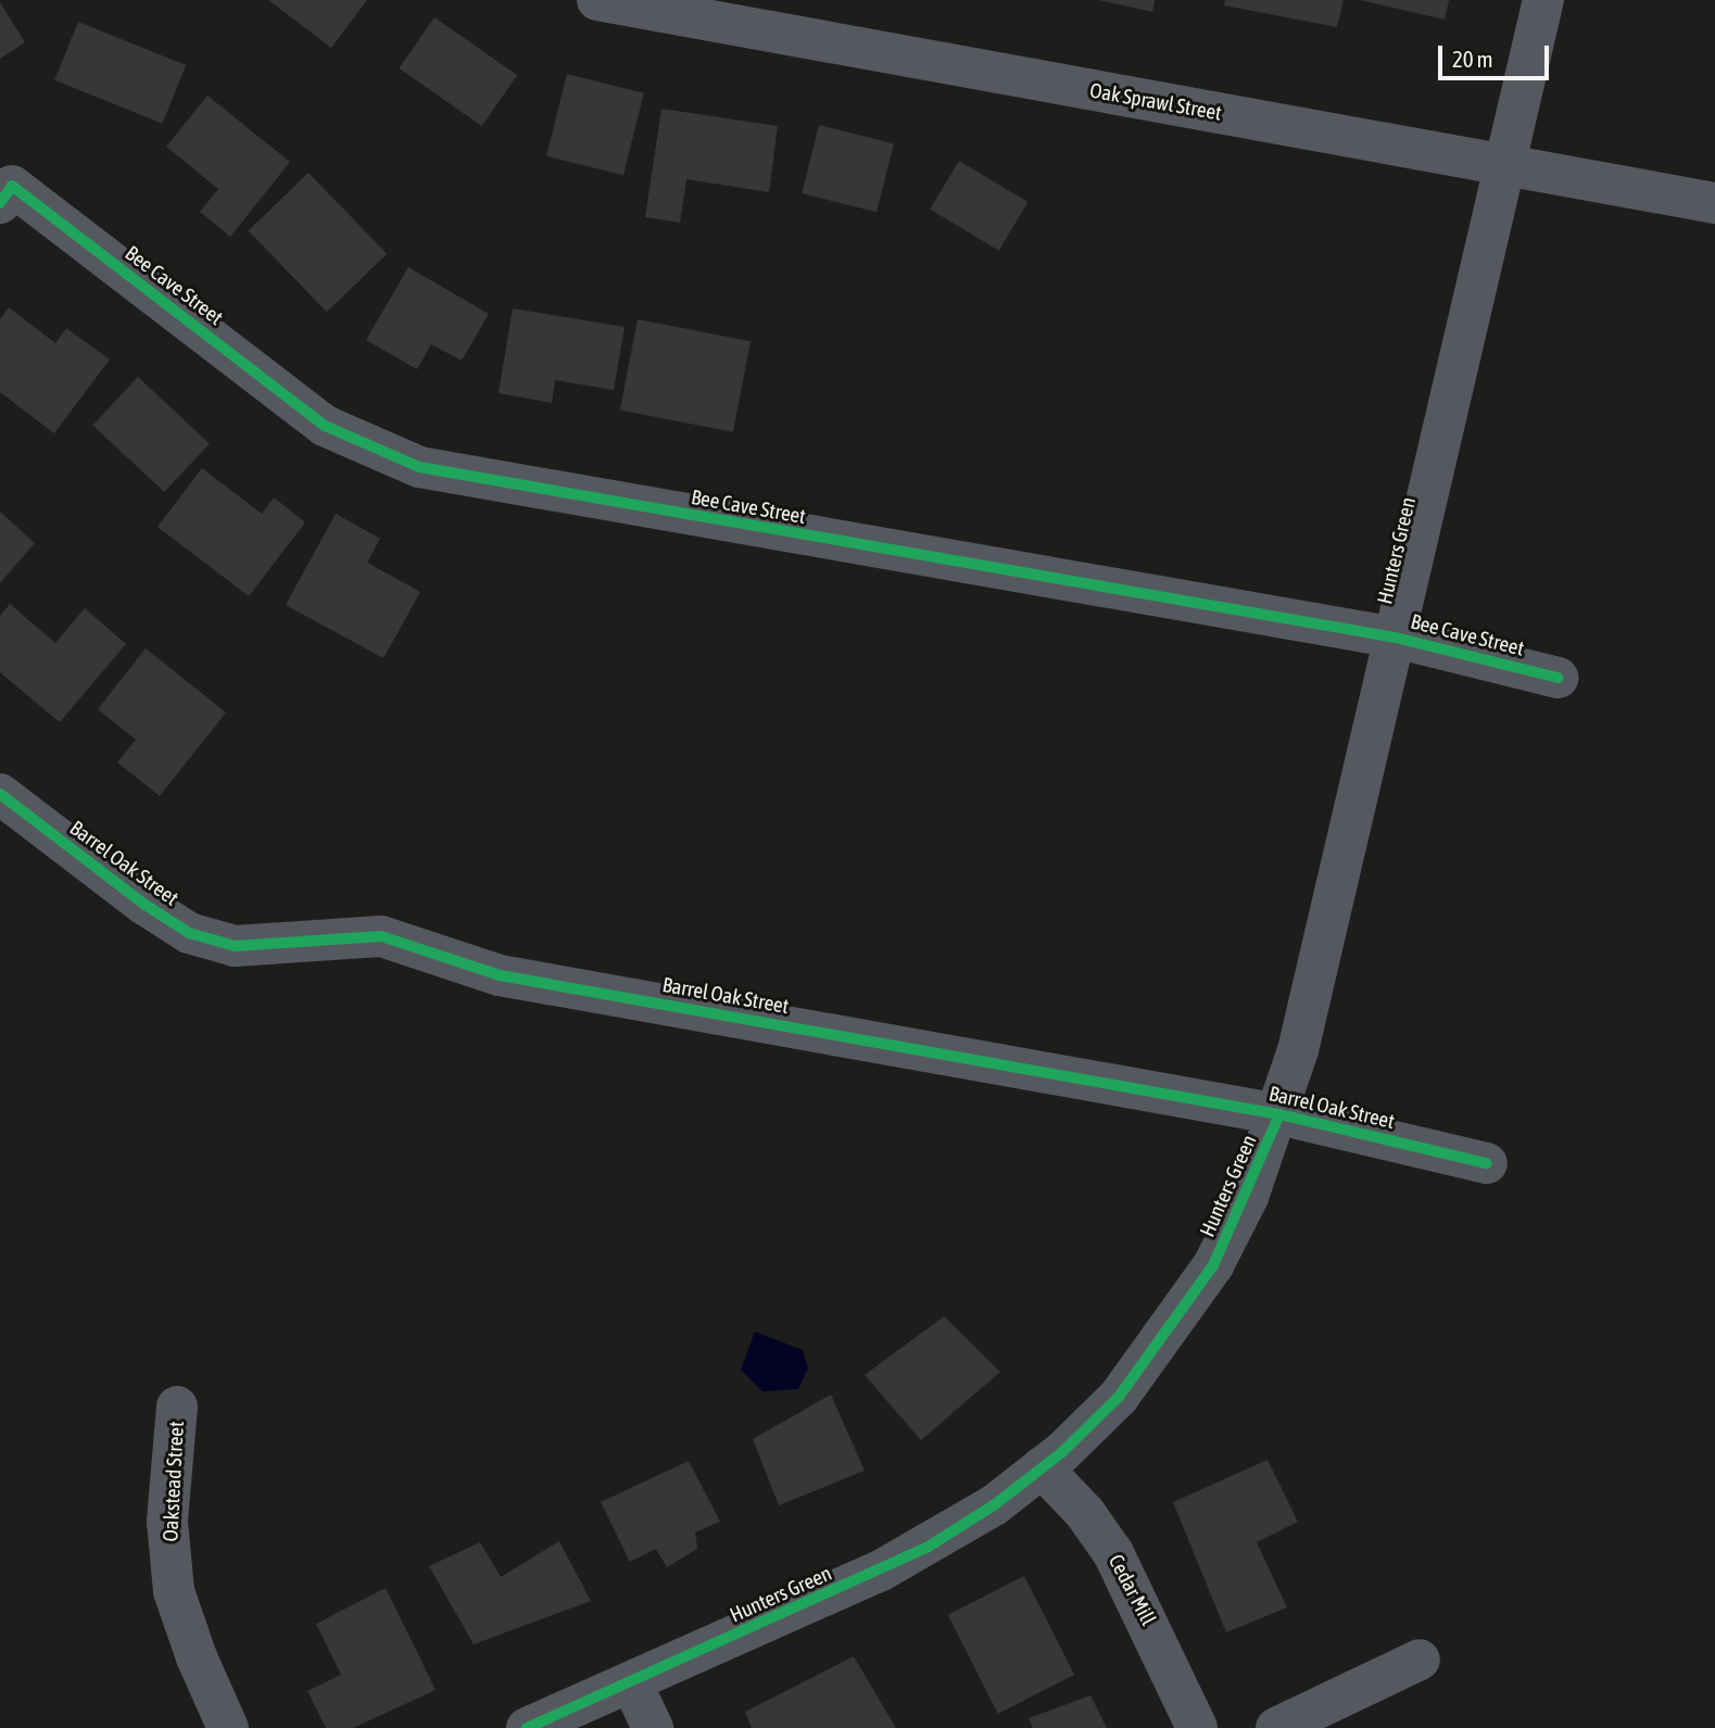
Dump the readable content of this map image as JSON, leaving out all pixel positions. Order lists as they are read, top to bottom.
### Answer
{
  "streets": {
    "street": [
      "Oak Sprawl Street",
      "Bee Cave Street",
      "Hunters Green",
      "Barrel Oak Street",
      "Oakstead Street",
      "Cedar Mill"
    ]
  },
  "crossings": [
    ["Oak Sprawl Street", "Hunters Green"],
    ["Bee Cave Street", "Hunters Green"],
    ["Hunters Green", "Barrel Oak Street"],
    ["Hunters Green", "Cedar Mill"]
  ],
  "scale_bar": "20 m"
}
